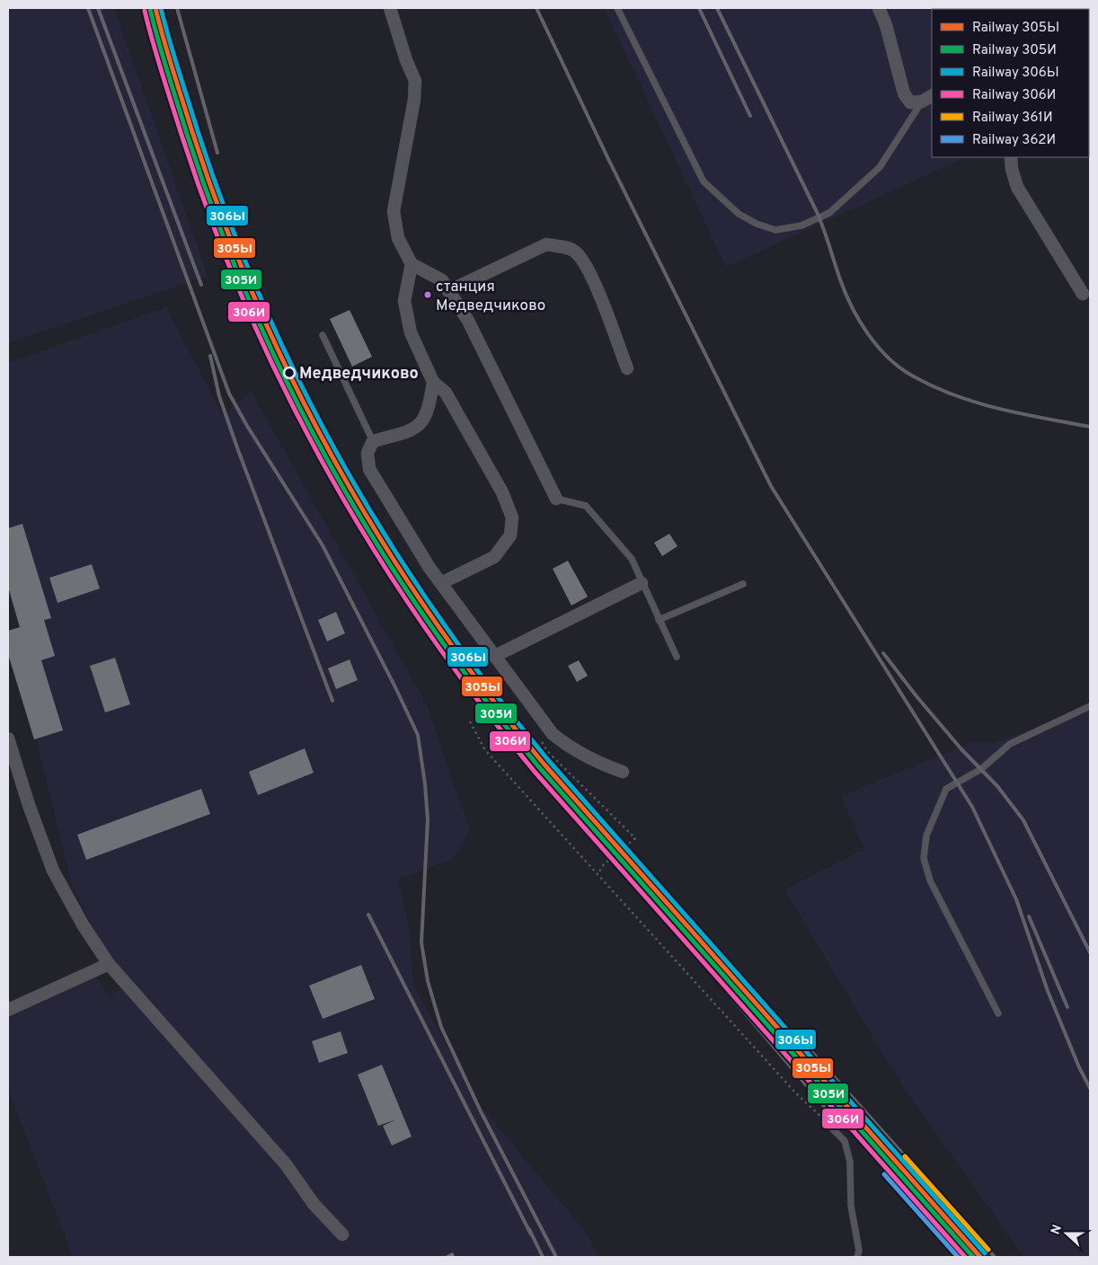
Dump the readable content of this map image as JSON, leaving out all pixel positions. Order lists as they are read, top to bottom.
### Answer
{
  "places": ["станция Медведчиково", "Медведчиково"],
  "lines": [
    "rail line 305Ы",
    "rail line 306Ы",
    "rail line 305И",
    "rail line 306И",
    "rail line 361И",
    "rail line 362И"
  ],
  "legend": [
    "Railway 305Ы",
    "Railway 305И",
    "Railway 306Ы",
    "Railway 306И",
    "Railway 361И",
    "Railway 362И"
  ],
  "north": "left"
}
